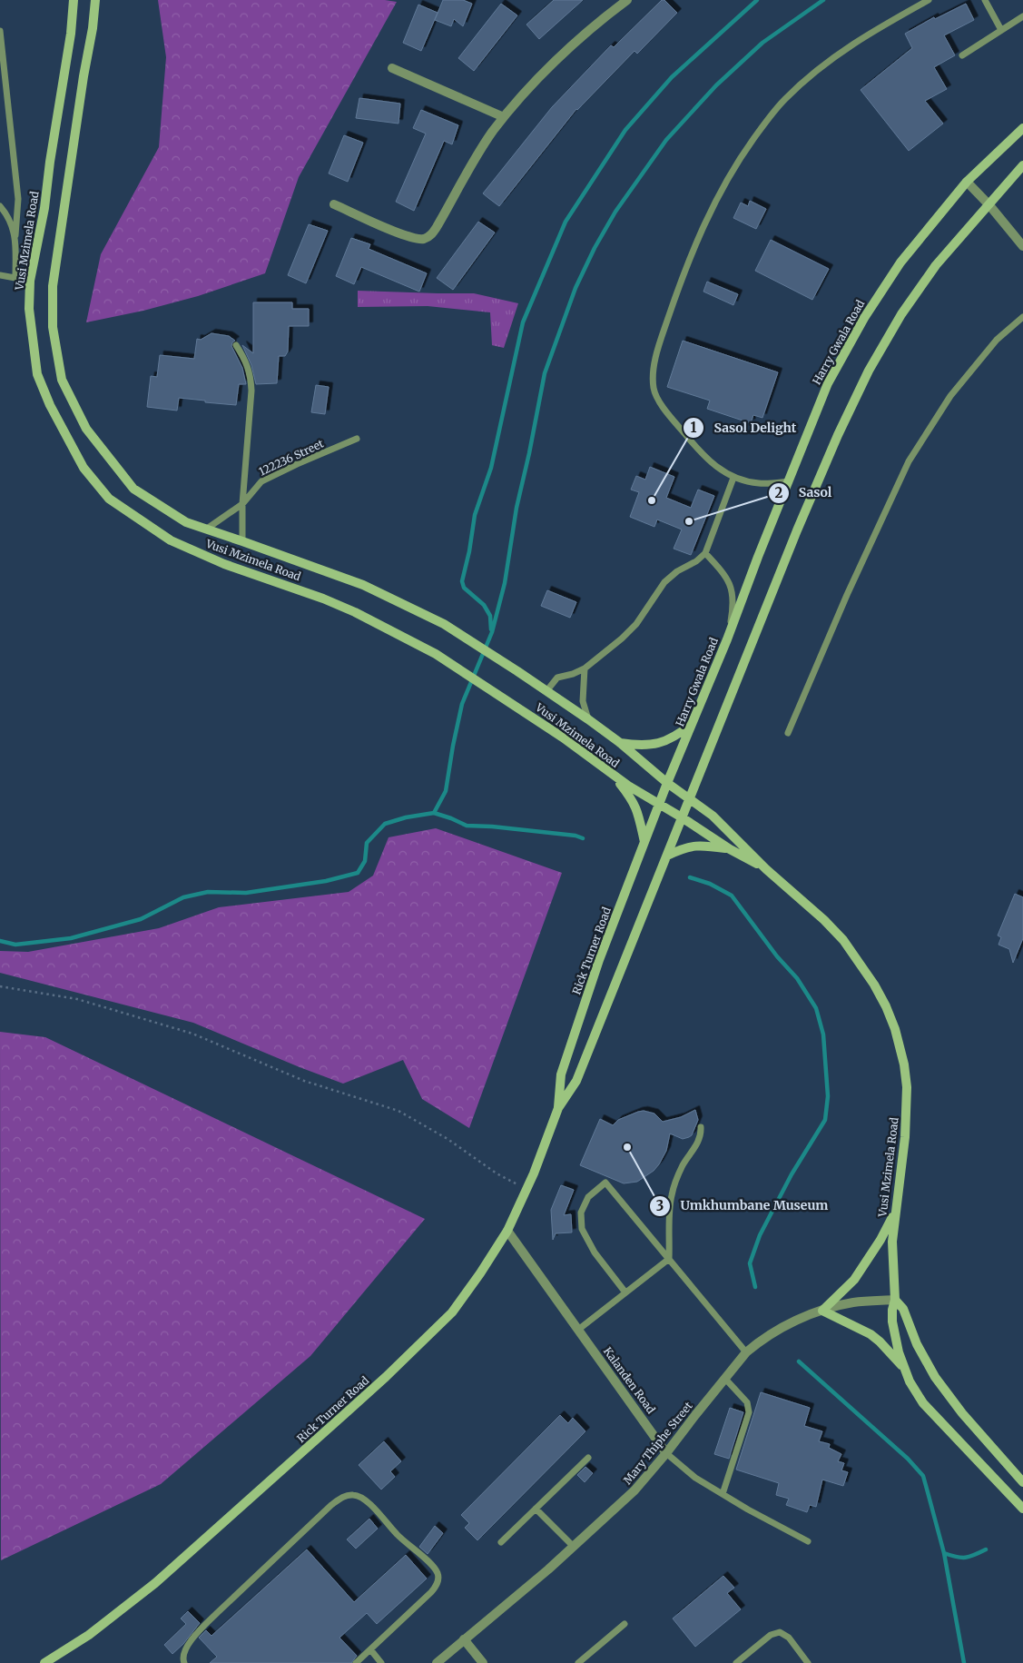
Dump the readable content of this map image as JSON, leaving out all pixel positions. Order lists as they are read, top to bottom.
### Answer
{
  "streets": {
    "main road": ["Vusi Mzimela Road", "Harry Gwala Road", "Rick Turner Road"],
    "street": ["Kalanden Road", "Mary Thiphe Street"],
    "lane": ["122236 Street"]
  },
  "crossings": [
    ["Vusi Mzimela Road", "Harry Gwala Road"],
    ["Vusi Mzimela Road", "122236 Street"],
    ["Vusi Mzimela Road", "Rick Turner Road"],
    ["Vusi Mzimela Road", "Mary Thiphe Street"],
    ["Harry Gwala Road", "Rick Turner Road"],
    ["Rick Turner Road", "Kalanden Road"],
    ["Kalanden Road", "Mary Thiphe Street"]
  ],
  "places": ["Sasol Delight", "Sasol", "Umkhumbane Museum"]
}
